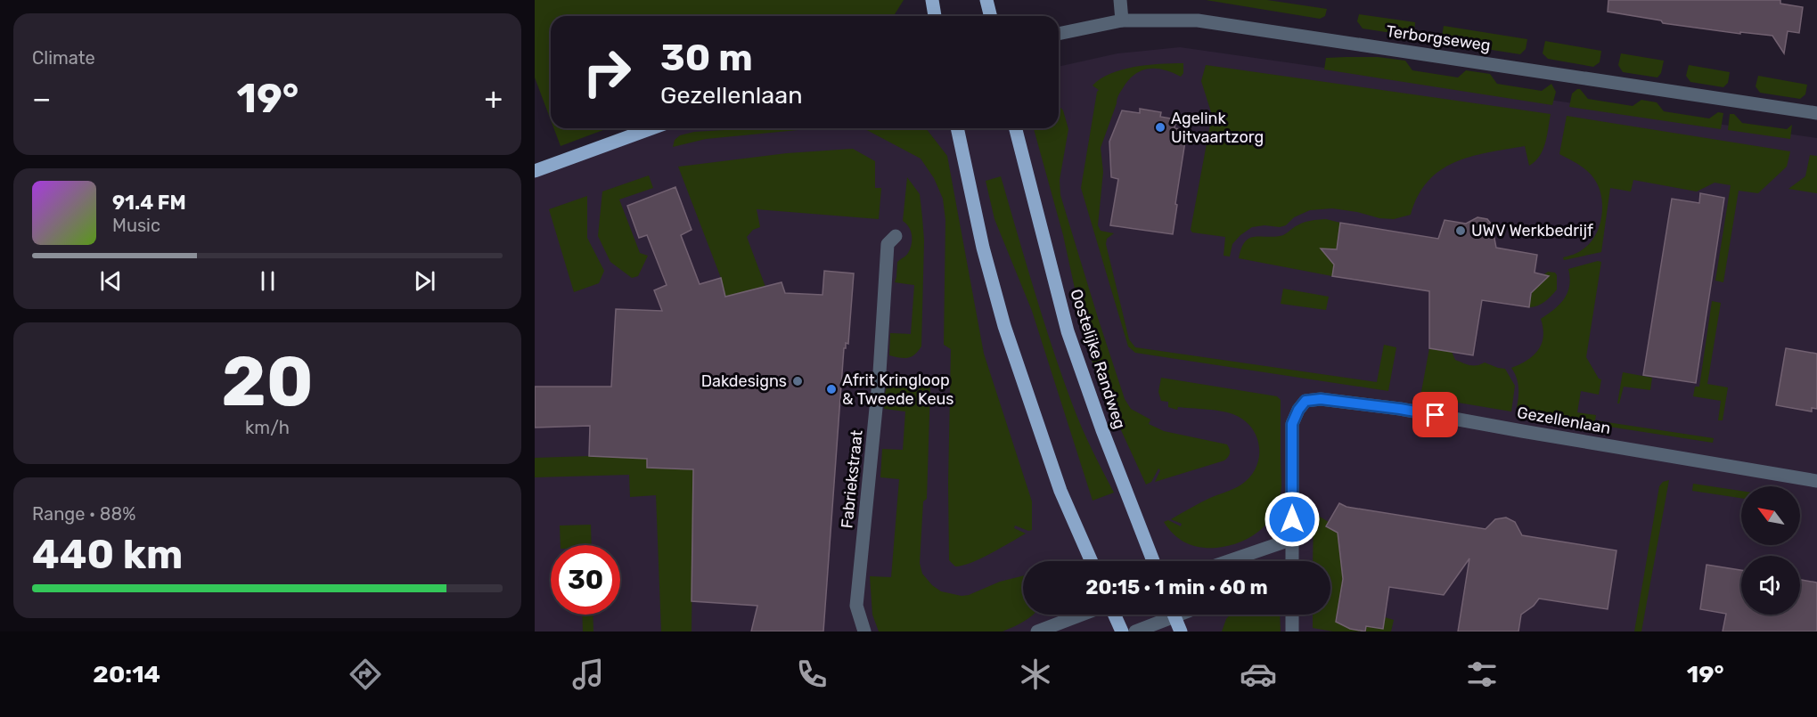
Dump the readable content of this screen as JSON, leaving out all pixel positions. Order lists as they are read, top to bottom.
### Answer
{
  "streets": {
    "main road": ["Oostelijke Randweg"],
    "street": ["Terborgseweg", "Gezellenlaan", "Fabriekstraat"]
  },
  "places": [
    "Agelink Uitvaartzorg",
    "UWV Werkbedrijf",
    "Dakdesigns",
    "Afrit Kringloop & Tweede Keus"
  ],
  "north": "top left",
  "page": {
    "tile": [
      "Climate",
      ["20", "km/h"],
      ["Range · 88%", "440 km"]
    ],
    "turn": ["30 m", "Gezellenlaan"],
    "heat": ["−", "19°", "+"],
    "song": ["91.4 FM", "Music"],
    "limit": "30",
    "trip": "20:15 · 1 min · 60 m",
    "tabs": ["20:14", "19°"]
  }
}
